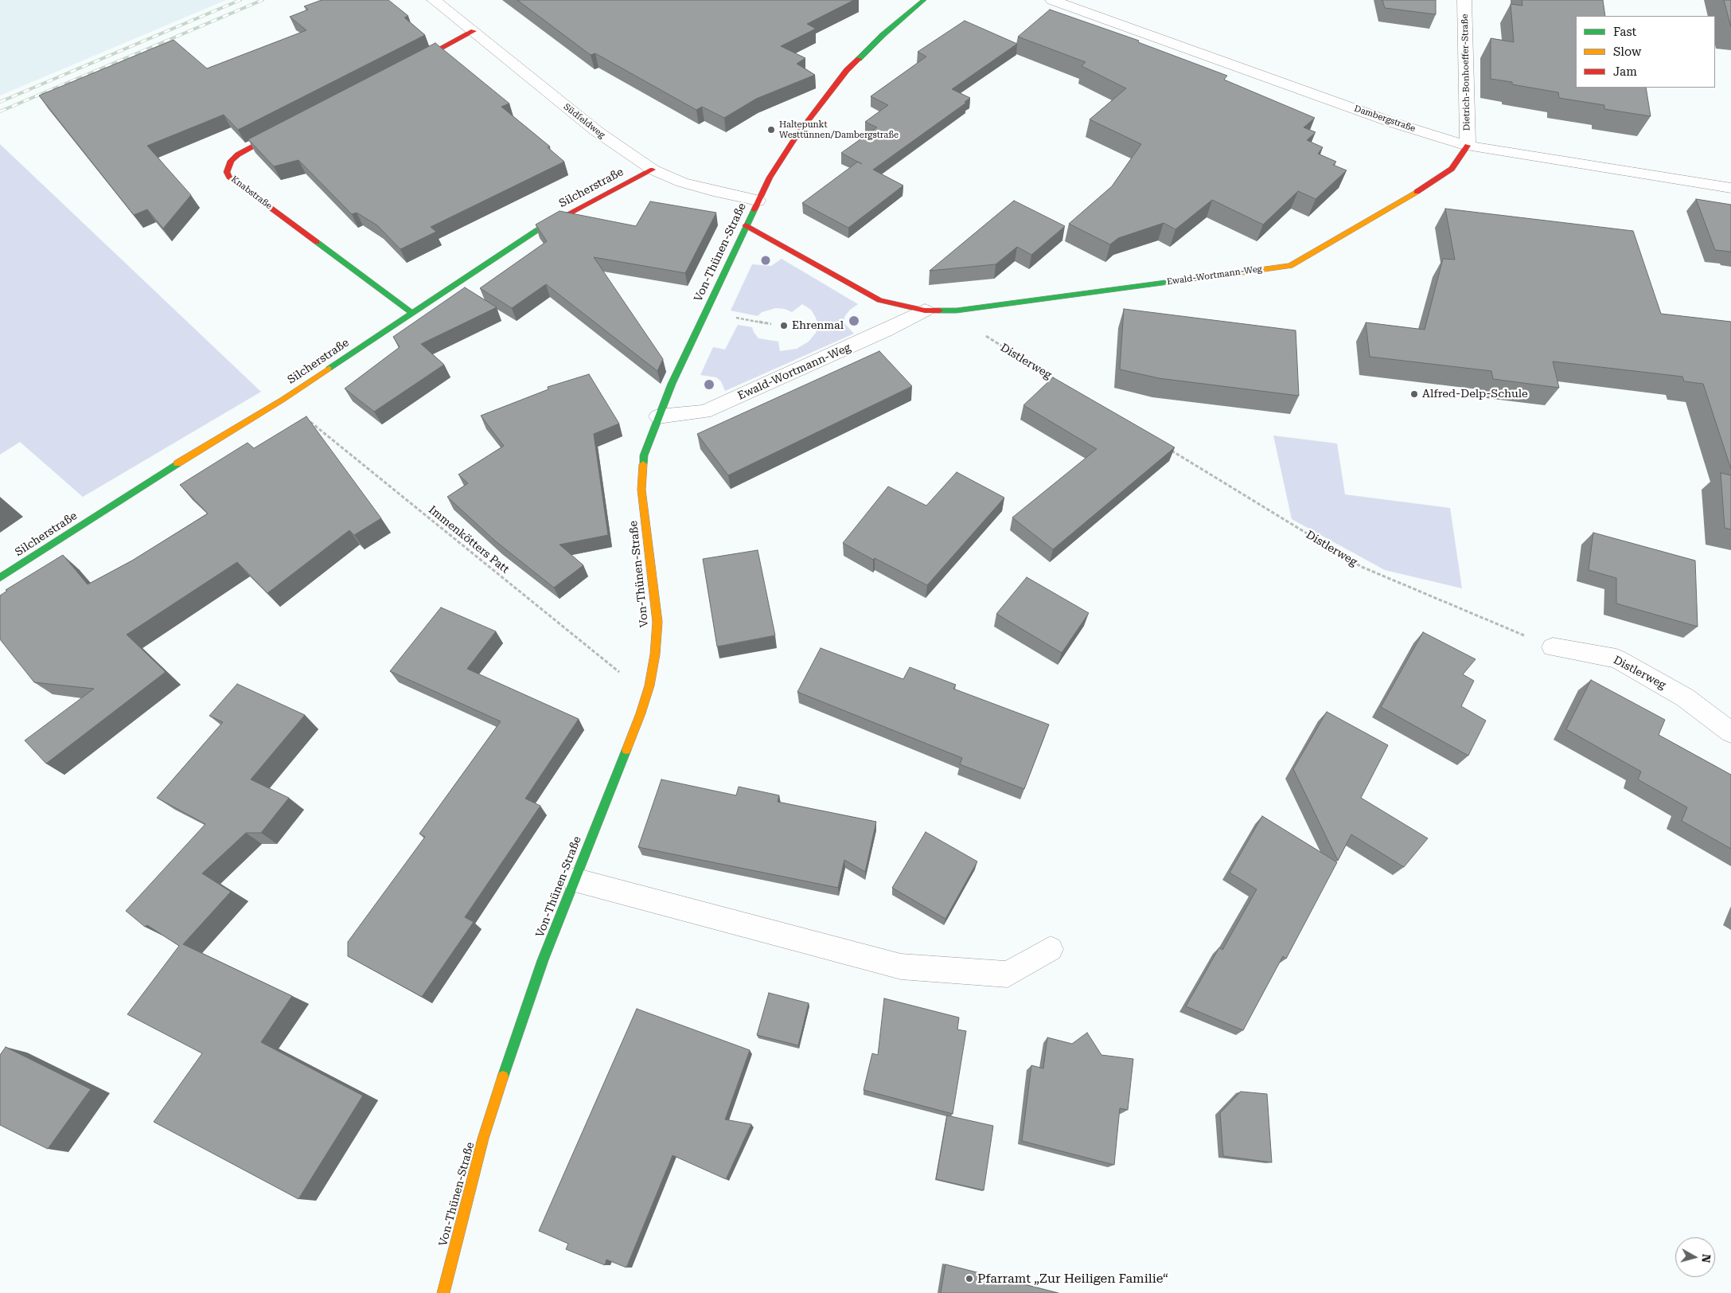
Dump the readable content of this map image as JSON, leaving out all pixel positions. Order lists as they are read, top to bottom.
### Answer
{
  "streets": {
    "street": [
      "Dietrich-Bonhoeffer-Straße",
      "Dambergstraße",
      "Südfeldweg",
      "Silcherstraße",
      "Knabstraße",
      "Von-Thünen-Straße",
      "Ewald-Wortmann-Weg",
      "Distlerweg"
    ],
    "path": ["Immenkötters Patt"]
  },
  "crossings": [
    ["Dietrich-Bonhoeffer-Straße", "Dambergstraße"],
    ["Dietrich-Bonhoeffer-Straße", "Ewald-Wortmann-Weg"],
    ["Dambergstraße", "Ewald-Wortmann-Weg"],
    ["Südfeldweg", "Silcherstraße"],
    ["Südfeldweg", "Von-Thünen-Straße"],
    ["Silcherstraße", "Knabstraße"],
    ["Silcherstraße", "Immenkötters Patt"],
    ["Von-Thünen-Straße", "Ewald-Wortmann-Weg"],
    ["Von-Thünen-Straße", "Immenkötters Patt"],
    ["Ewald-Wortmann-Weg", "Distlerweg"]
  ],
  "places": [
    "Haltepunkt Westtünnen/Dambergstraße",
    "Ehrenmal",
    "Alfred-Delp-Schule",
    "Pfarramt „Zur Heiligen Familie“"
  ],
  "legend": ["Fast", "Slow", "Jam"],
  "north": "right"
}
